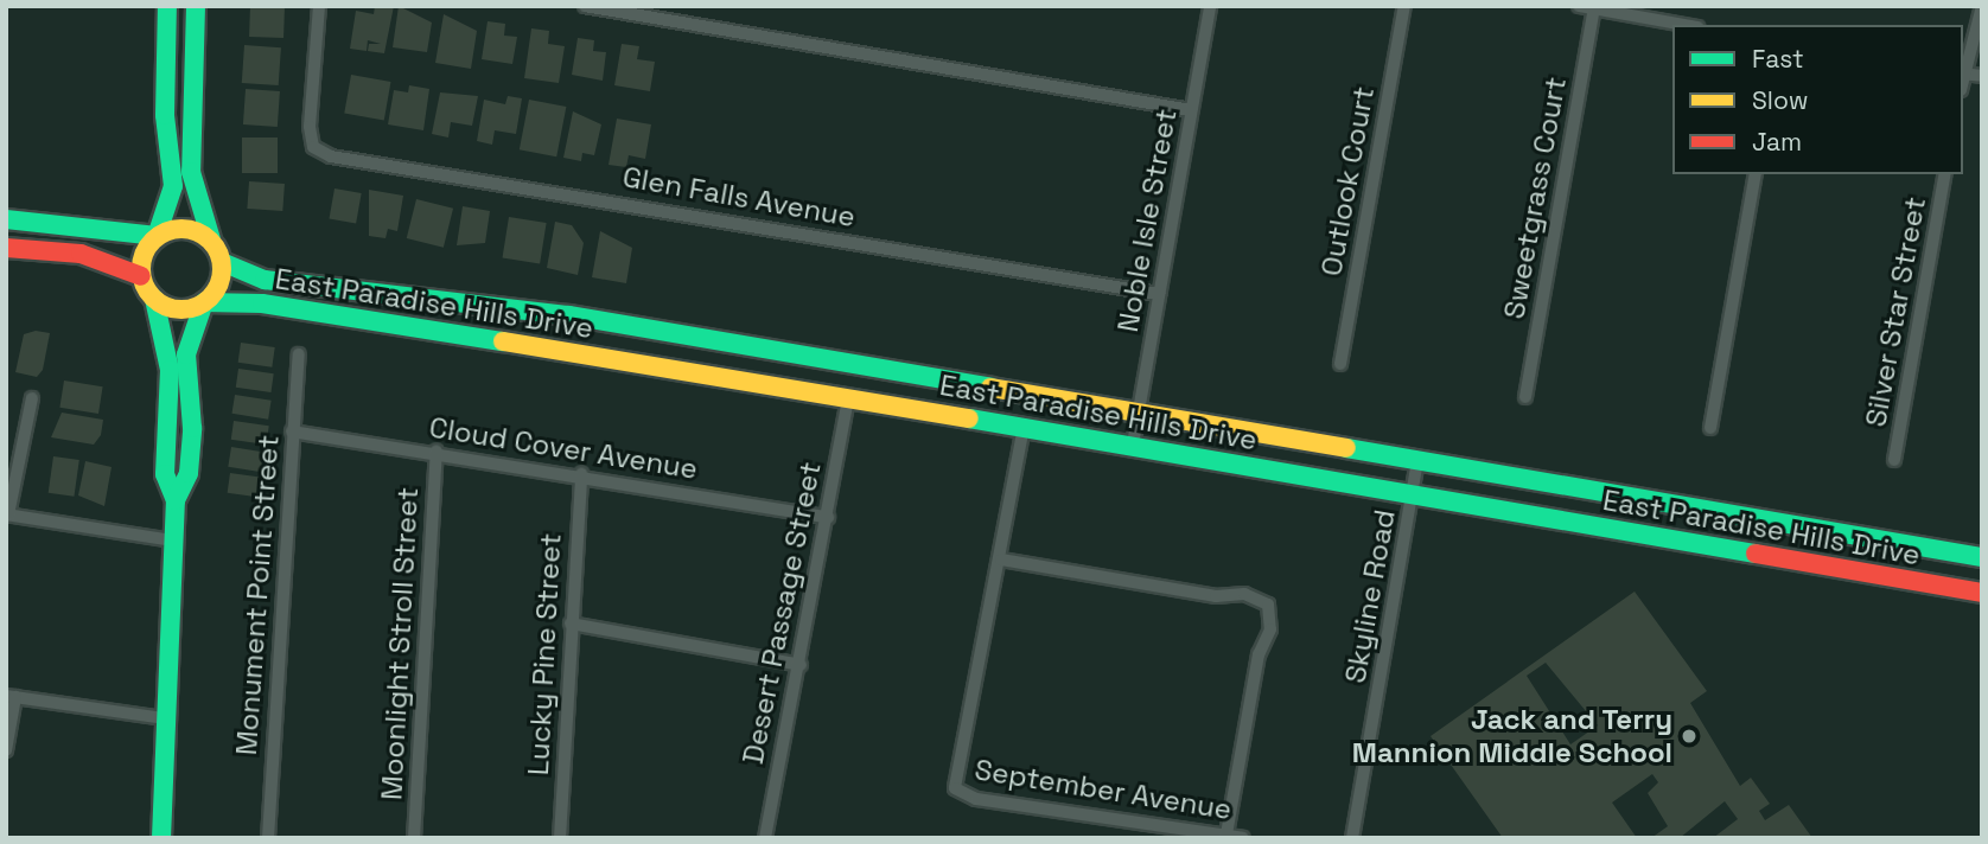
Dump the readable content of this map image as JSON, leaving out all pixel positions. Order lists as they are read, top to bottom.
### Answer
{
  "streets": {
    "main road": ["East Paradise Hills Drive"],
    "street": [
      "Outlook Court",
      "Glen Falls Avenue",
      "Sweetgrass Court",
      "Noble Isle Street",
      "Silver Star Street",
      "Cloud Cover Avenue",
      "Monument Point Street",
      "Skyline Road",
      "Desert Passage Street",
      "Moonlight Stroll Street",
      "Lucky Pine Street",
      "September Avenue"
    ]
  },
  "crossings": [
    ["Glen Falls Avenue", "Noble Isle Street"],
    ["Noble Isle Street", "East Paradise Hills Drive"],
    ["East Paradise Hills Drive", "Skyline Road"],
    ["East Paradise Hills Drive", "Desert Passage Street"],
    ["Cloud Cover Avenue", "Monument Point Street"],
    ["Cloud Cover Avenue", "Desert Passage Street"],
    ["Cloud Cover Avenue", "Moonlight Stroll Street"],
    ["Cloud Cover Avenue", "Lucky Pine Street"]
  ],
  "places": ["Jack and Terry Mannion Middle School"],
  "legend": ["Fast", "Slow", "Jam"]
}
